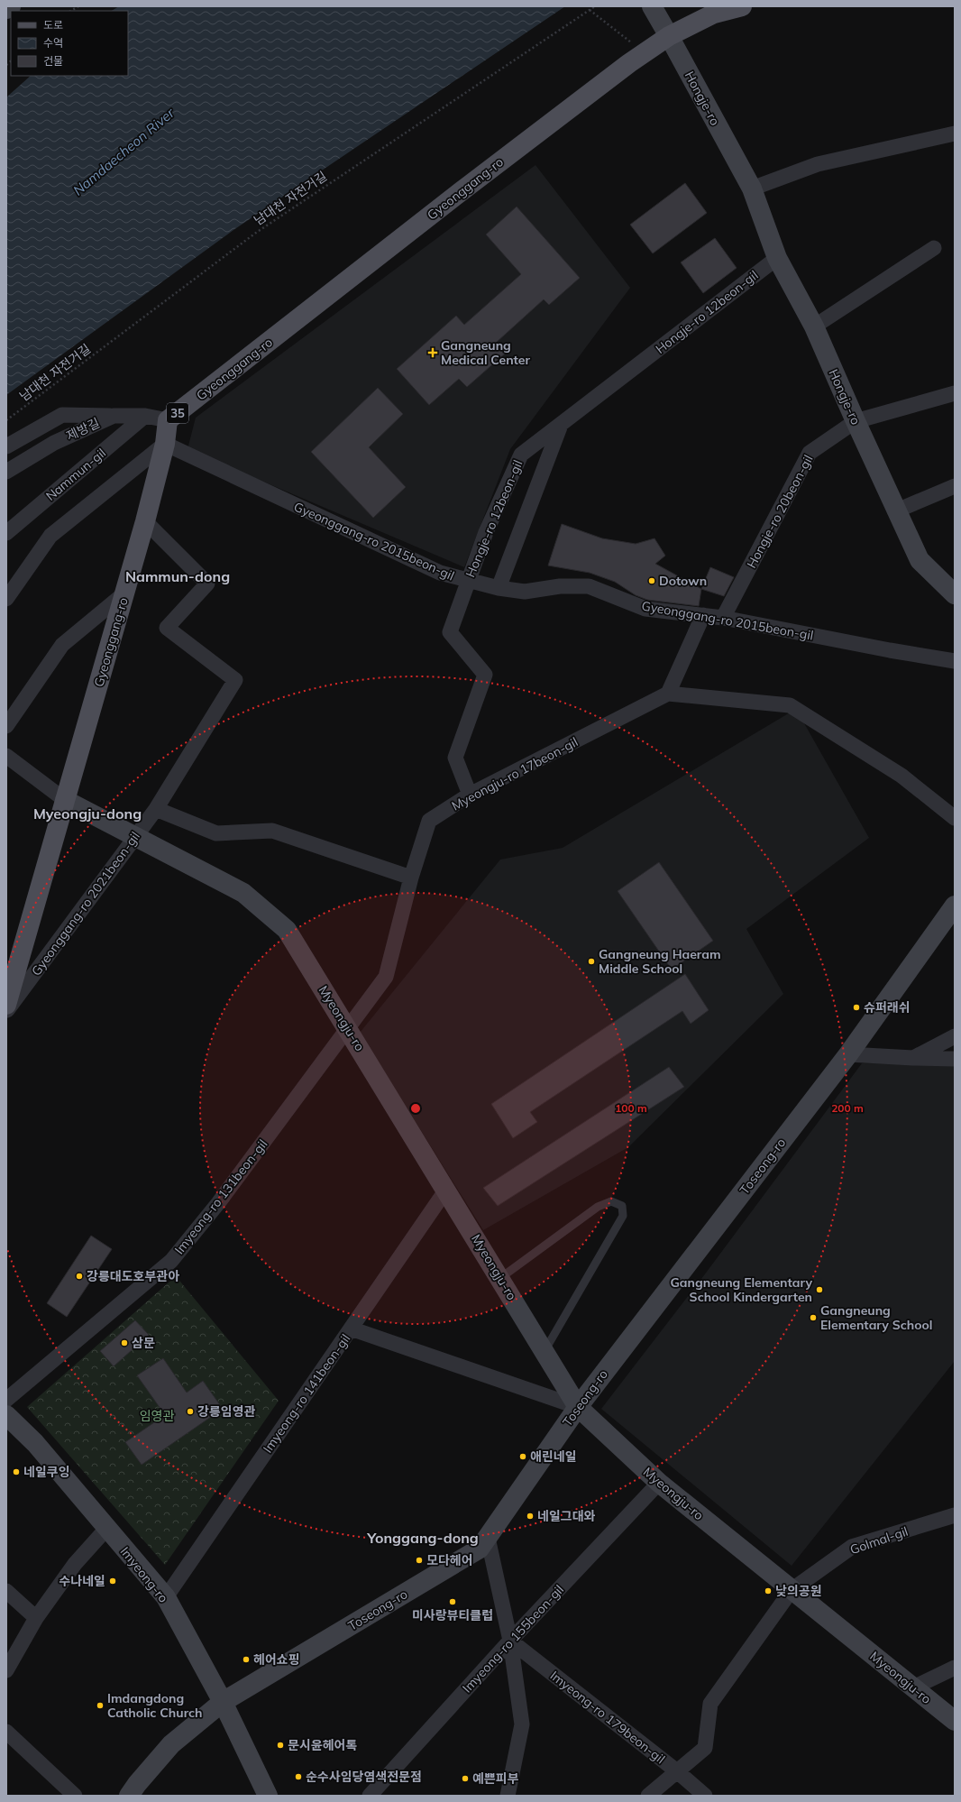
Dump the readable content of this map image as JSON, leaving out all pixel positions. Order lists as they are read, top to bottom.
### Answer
{
  "streets": {
    "main road": ["Gyeonggang-ro", "35"],
    "street": [
      "Hongje-ro",
      "Hongje-ro 12beon-gil",
      "제방길",
      "Nammun-gil",
      "Hongje-ro 20beon-gil",
      "Gyeonggang-ro 2015beon-gil",
      "Myeongju-ro 17beon-gil",
      "Gyeonggang-ro 2021beon-gil",
      "Myeongju-ro",
      "Toseong-ro",
      "Imyeong-ro 131beon-gil",
      "Imyeong-ro 141beon-gil",
      "Golmal-gil",
      "Imyeong-ro",
      "Imyeong-ro 155beon-gil",
      "Imyeong-ro 179beon-gil"
    ],
    "path": ["남대천 자전거길"]
  },
  "crossings": [
    ["Hongje-ro", "Gyeonggang-ro"],
    ["Hongje-ro", "Hongje-ro 12beon-gil"],
    ["Hongje-ro", "Hongje-ro 20beon-gil"],
    ["Gyeonggang-ro", "제방길"],
    ["Gyeonggang-ro", "Gyeonggang-ro 2015beon-gil"],
    ["Gyeonggang-ro", "Gyeonggang-ro 2021beon-gil"],
    ["Gyeonggang-ro", "Myeongju-ro"],
    ["Hongje-ro 12beon-gil", "Gyeonggang-ro 2015beon-gil"],
    ["Hongje-ro 12beon-gil", "Myeongju-ro 17beon-gil"],
    ["제방길", "Nammun-gil"],
    ["Hongje-ro 20beon-gil", "Gyeonggang-ro 2015beon-gil"],
    ["Myeongju-ro 17beon-gil", "Myeongju-ro"],
    ["Myeongju-ro 17beon-gil", "Imyeong-ro 131beon-gil"],
    ["Gyeonggang-ro 2021beon-gil", "Myeongju-ro"],
    ["Myeongju-ro", "Toseong-ro"],
    ["Myeongju-ro", "Imyeong-ro 131beon-gil"],
    ["Myeongju-ro", "Imyeong-ro 141beon-gil"],
    ["Myeongju-ro", "Golmal-gil"],
    ["Myeongju-ro", "Imyeong-ro 155beon-gil"],
    ["Toseong-ro", "Imyeong-ro"],
    ["Imyeong-ro 141beon-gil", "Imyeong-ro"],
    ["Golmal-gil", "Imyeong-ro 179beon-gil"],
    ["Imyeong-ro 155beon-gil", "Imyeong-ro 179beon-gil"]
  ],
  "districts": ["Nammun-dong", "Myeongju-dong", "Yonggang-dong"],
  "water": ["Namdaecheon River"],
  "parks": ["임영관"],
  "places": {
    "health": ["Gangneung Medical Center"],
    "other": [
      "Dotown",
      "Gangneung Haeram Middle School",
      "슈퍼래쉬",
      "강릉대도호부관아",
      "Gangneung Elementary School Kindergarten",
      "Gangneung Elementary School",
      "삼문",
      "강릉임영관",
      "애린네일",
      "네일쿠잉",
      "네일그대와",
      "모다헤어",
      "수나네일",
      "낮의공원",
      "미사랑뷰티클럽",
      "헤어쇼핑",
      "Imdangdong Catholic Church",
      "문시윤헤어톡",
      "순수사임당염색전문점",
      "예쁜피부"
    ]
  },
  "legend": ["도로", "수역", "건물"],
  "rings": ["100 m", "200 m"]
}
